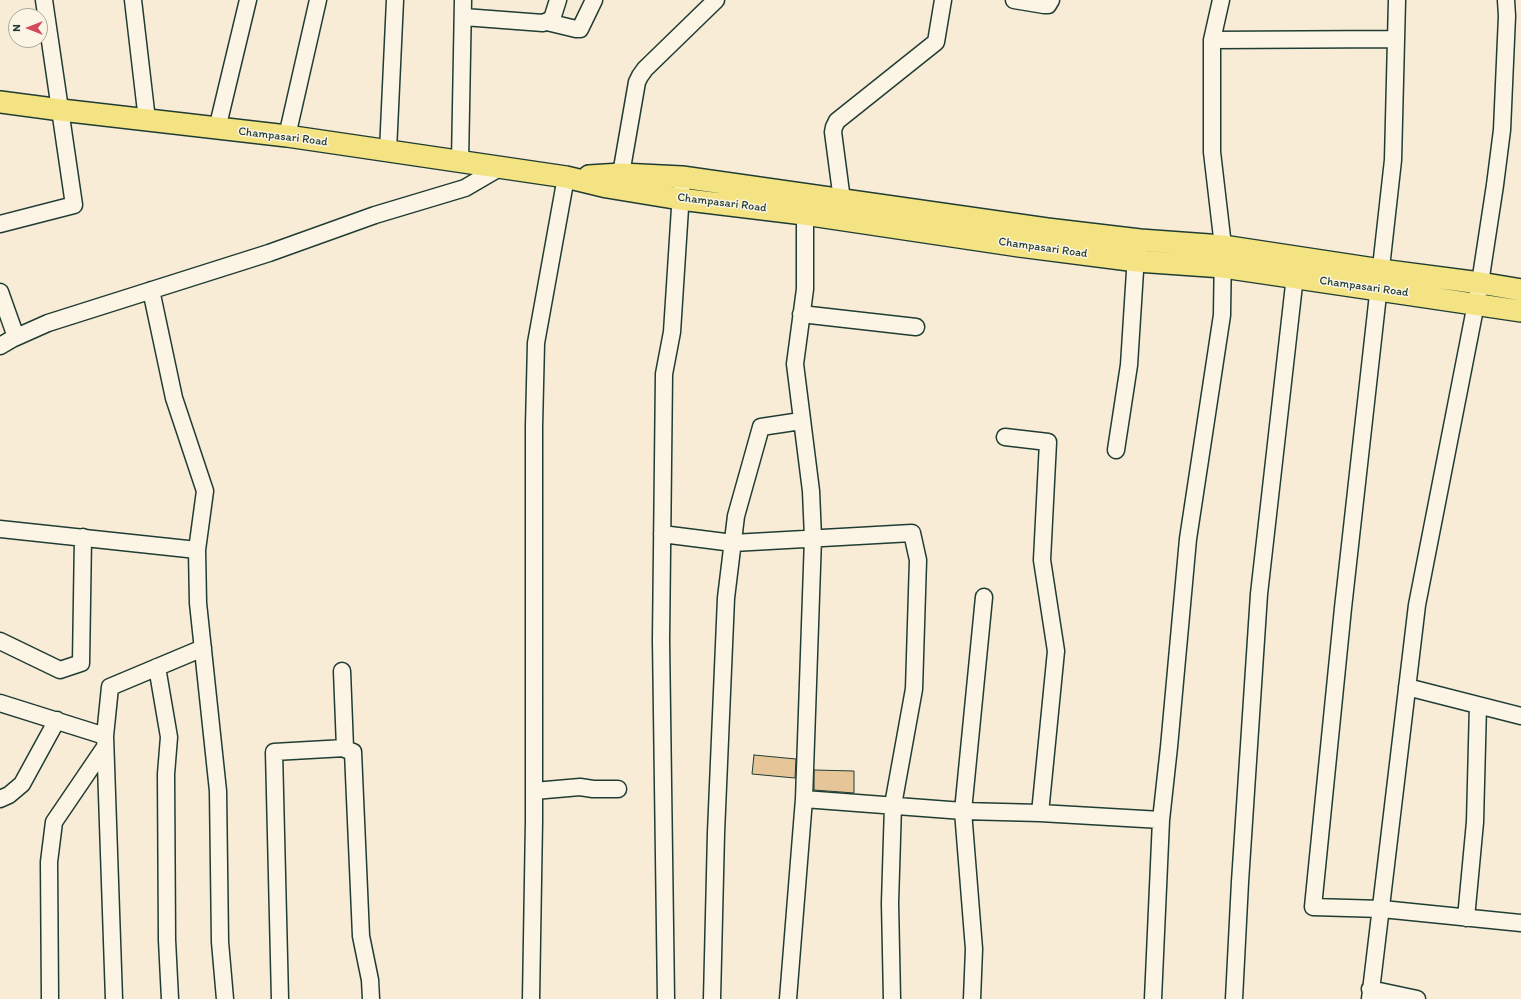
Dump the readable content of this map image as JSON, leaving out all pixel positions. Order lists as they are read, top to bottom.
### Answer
{
  "streets": {
    "main road": ["Champasari Road"]
  },
  "north": "left"
}
